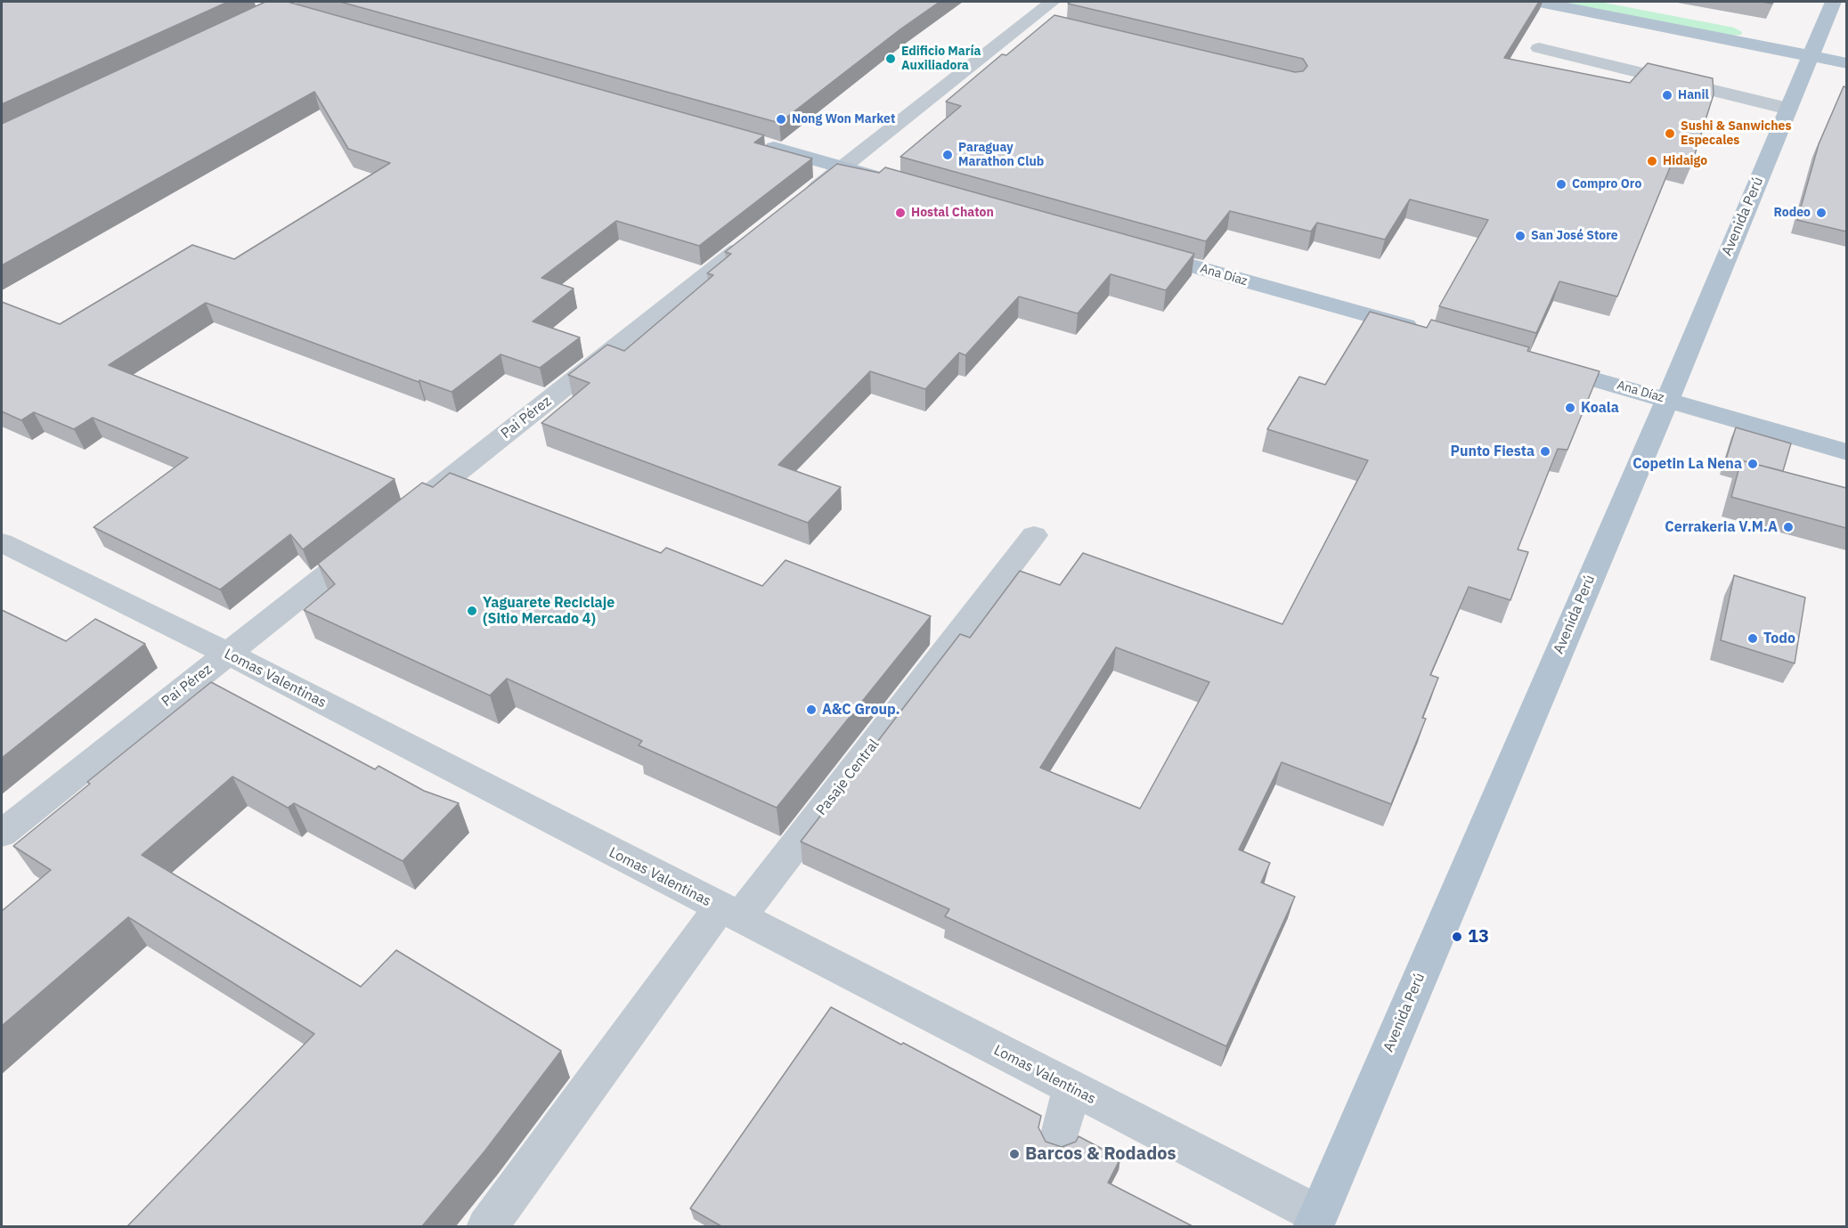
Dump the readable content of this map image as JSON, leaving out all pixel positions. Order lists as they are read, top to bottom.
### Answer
{
  "streets": {
    "main road": ["Avenida Perú", "Ana Díaz"],
    "street": ["Pai Pérez", "Lomas Valentinas", "Pasaje Central"]
  },
  "crossings": [
    ["Avenida Perú", "Ana Díaz"],
    ["Avenida Perú", "Lomas Valentinas"],
    ["Pai Pérez", "Lomas Valentinas"],
    ["Lomas Valentinas", "Pasaje Central"]
  ],
  "places": [
    "Edificio María Auxiliadora",
    "Hanil",
    "Nong Won Market",
    "Sushi & Sanwiches Especales",
    "Paraguay Marathon Club",
    "Hidaigo",
    "Compro Oro",
    "Hostal Chaton",
    "Rodeo",
    "San José Store",
    "Koala",
    "Punto Fiesta",
    "Copetin La Nena",
    "Cerrakeria V.M.A",
    "Yaguarete Reciclaje (Sitio Mercado 4)",
    "Todo",
    "A&C Group.",
    "13",
    "Barcos & Rodados"
  ]
}
